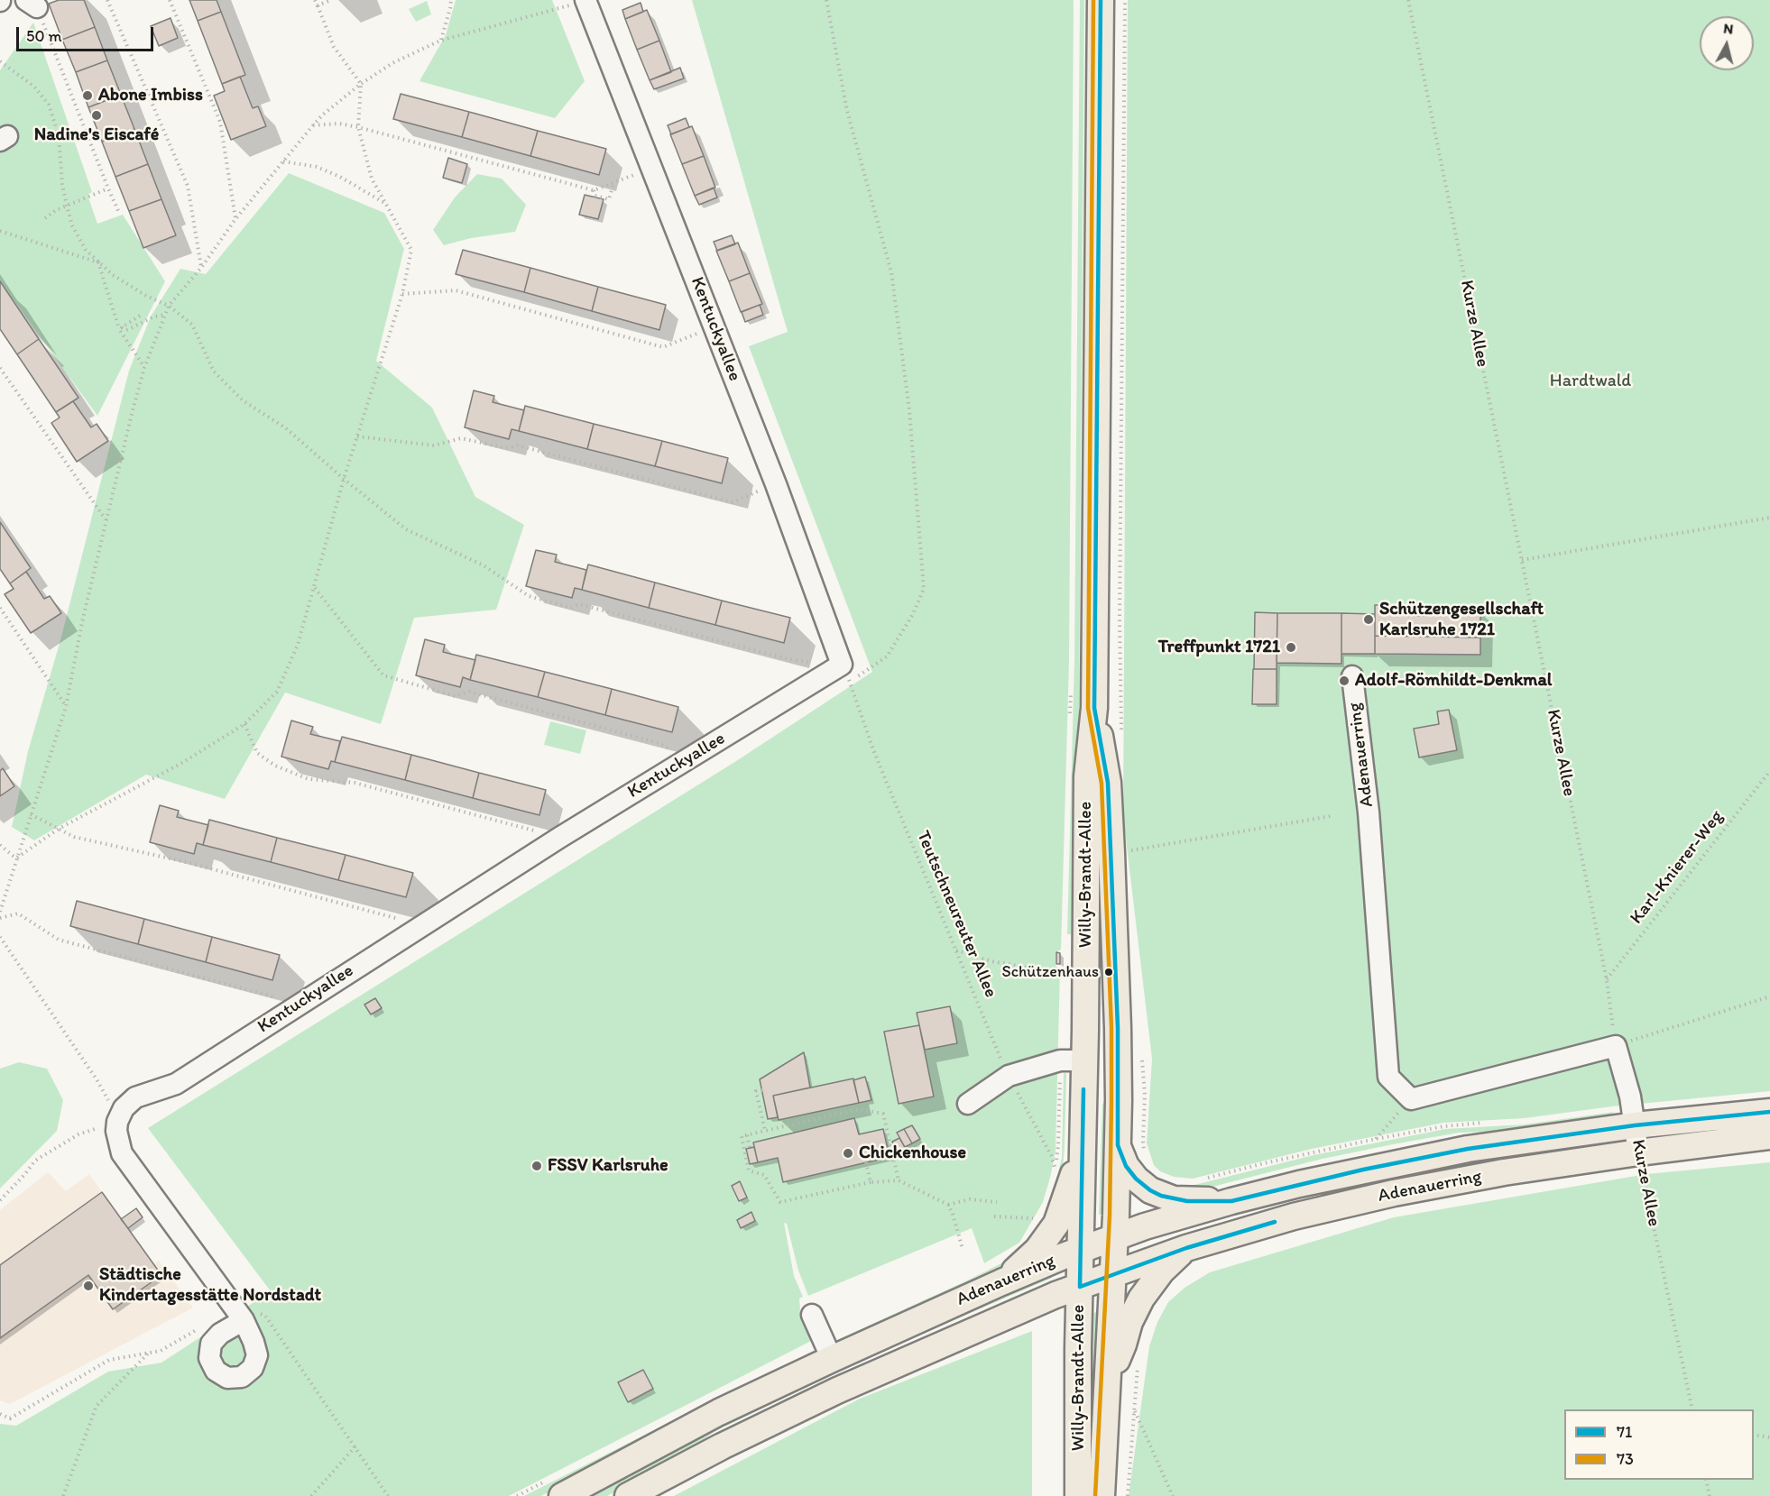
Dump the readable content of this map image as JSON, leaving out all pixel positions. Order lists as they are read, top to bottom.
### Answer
{
  "streets": {
    "main road": ["Adenauerring", "Willy-Brandt-Allee"],
    "street": ["Kurze Allee", "Kentuckyallee"],
    "path": ["Karl-Knierer-Weg", "Teutschneureuter Allee"]
  },
  "crossings": [
    ["Kurze Allee", "Adenauerring"],
    ["Kurze Allee", "Karl-Knierer-Weg"],
    ["Kentuckyallee", "Teutschneureuter Allee"],
    ["Adenauerring", "Willy-Brandt-Allee"]
  ],
  "parks": ["Hardtwald"],
  "places": [
    "Abone Imbiss",
    "Nadine's Eiscafé",
    "Schützengesellschaft Karlsruhe 1721",
    "Treffpunkt 1721",
    "Adolf-Römhildt-Denkmal",
    "Schützenhaus",
    "Chickenhouse",
    "FSSV Karlsruhe",
    "Städtische Kindertagesstätte Nordstadt"
  ],
  "lines": ["transit line 71", "transit line 73"],
  "legend": ["71", "73"],
  "scale_bar": "50 m",
  "north": "top"
}
